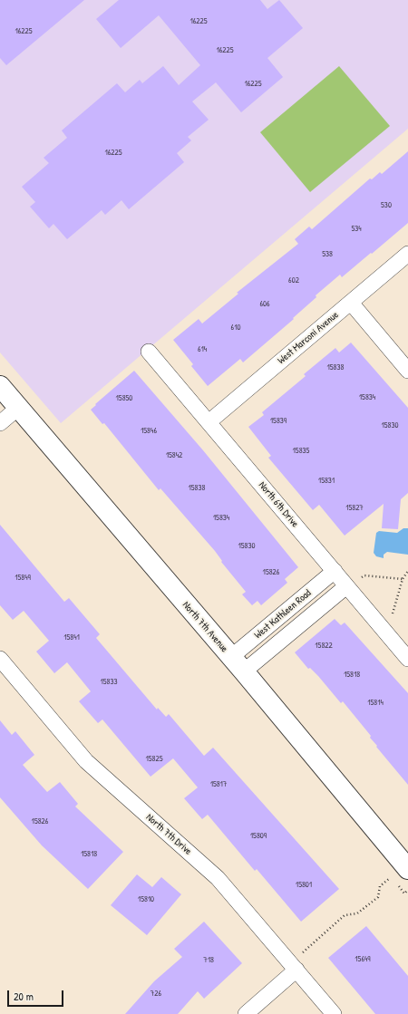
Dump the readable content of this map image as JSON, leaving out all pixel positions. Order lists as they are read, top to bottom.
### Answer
{
  "streets": {
    "street": [
      "West Marconi Avenue",
      "North 6th Drive",
      "West Kathleen Road",
      "North 7th Avenue",
      "North 7th Drive"
    ]
  },
  "crossings": [
    ["West Marconi Avenue", "North 6th Drive"],
    ["North 6th Drive", "West Kathleen Road"],
    ["West Kathleen Road", "North 7th Avenue"]
  ],
  "house_numbers": [
    "16225",
    "16225",
    "16225",
    "16225",
    "16225",
    "530",
    "534",
    "538",
    "602",
    "606",
    "610",
    "614",
    "15838",
    "15834",
    "15850",
    "15839",
    "15830",
    "15846",
    "15835",
    "15842",
    "15831",
    "15838",
    "15827",
    "15834",
    "15830",
    "15826",
    "15849",
    "15841",
    "15822",
    "15818",
    "15833",
    "15814",
    "15825",
    "15817",
    "15826",
    "15809",
    "15818",
    "15801",
    "15810",
    "15649",
    "718",
    "726"
  ],
  "scale_bar": "20 m"
}
